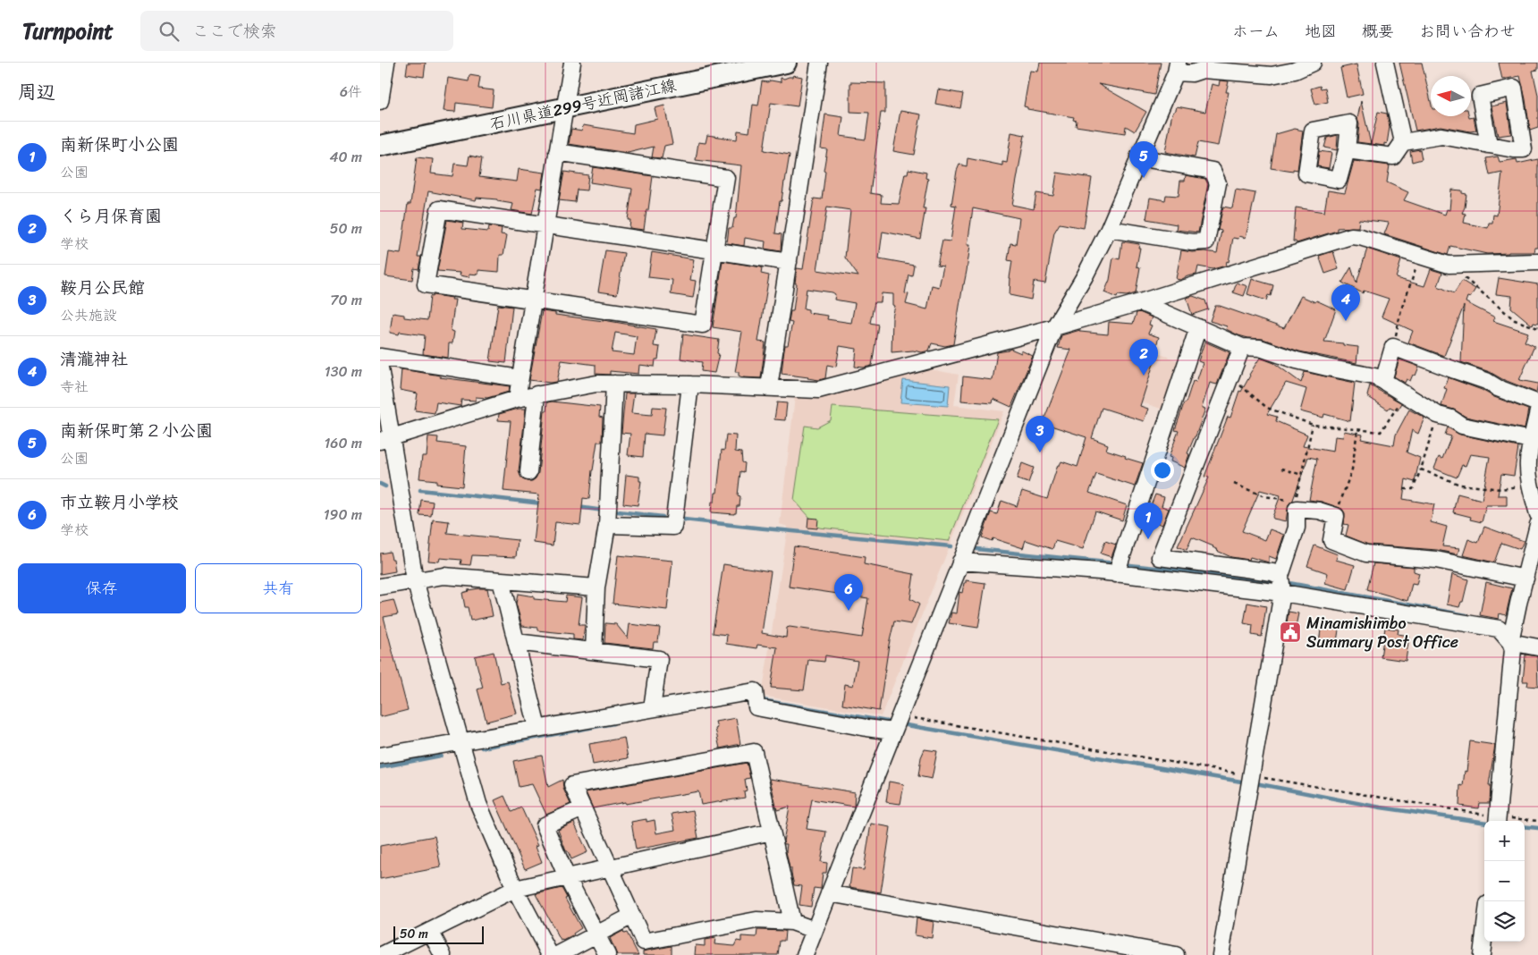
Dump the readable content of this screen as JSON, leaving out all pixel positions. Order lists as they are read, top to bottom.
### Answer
{
  "streets": {
    "main road": ["石川県道299号近岡諸江線"]
  },
  "places": {
    "public building": ["Minamishimbo Summary Post Office"]
  },
  "scale_bar": "50 m",
  "north": "left",
  "page": {
    "header": "Turnpoint",
    "search": "ここで検索",
    "nav": [
      "ホーム",
      "地図",
      "概要",
      "お問い合わせ"
    ],
    "heading": ["周辺", "6件"],
    "list": [
      {
        "mark": "1",
        "name": "南新保町小公園",
        "note": "公園",
        "value": "40 m"
      },
      {
        "mark": "2",
        "name": "くら月保育園",
        "note": "学校",
        "value": "50 m"
      },
      {
        "mark": "3",
        "name": "鞍月公民館",
        "note": "公共施設",
        "value": "70 m"
      },
      {
        "mark": "4",
        "name": "清瀧神社",
        "note": "寺社",
        "value": "130 m"
      },
      {
        "mark": "5",
        "name": "南新保町第２小公園",
        "note": "公園",
        "value": "160 m"
      },
      {
        "mark": "6",
        "name": "市立鞍月小学校",
        "note": "学校",
        "value": "190 m"
      }
    ],
    "pins": [
      "5",
      "4",
      "2",
      "3",
      "1",
      "6"
    ],
    "buttons": ["保存", "共有"],
    "map_buttons": ["+", "−"],
    "scale": "50 m"
  }
}
